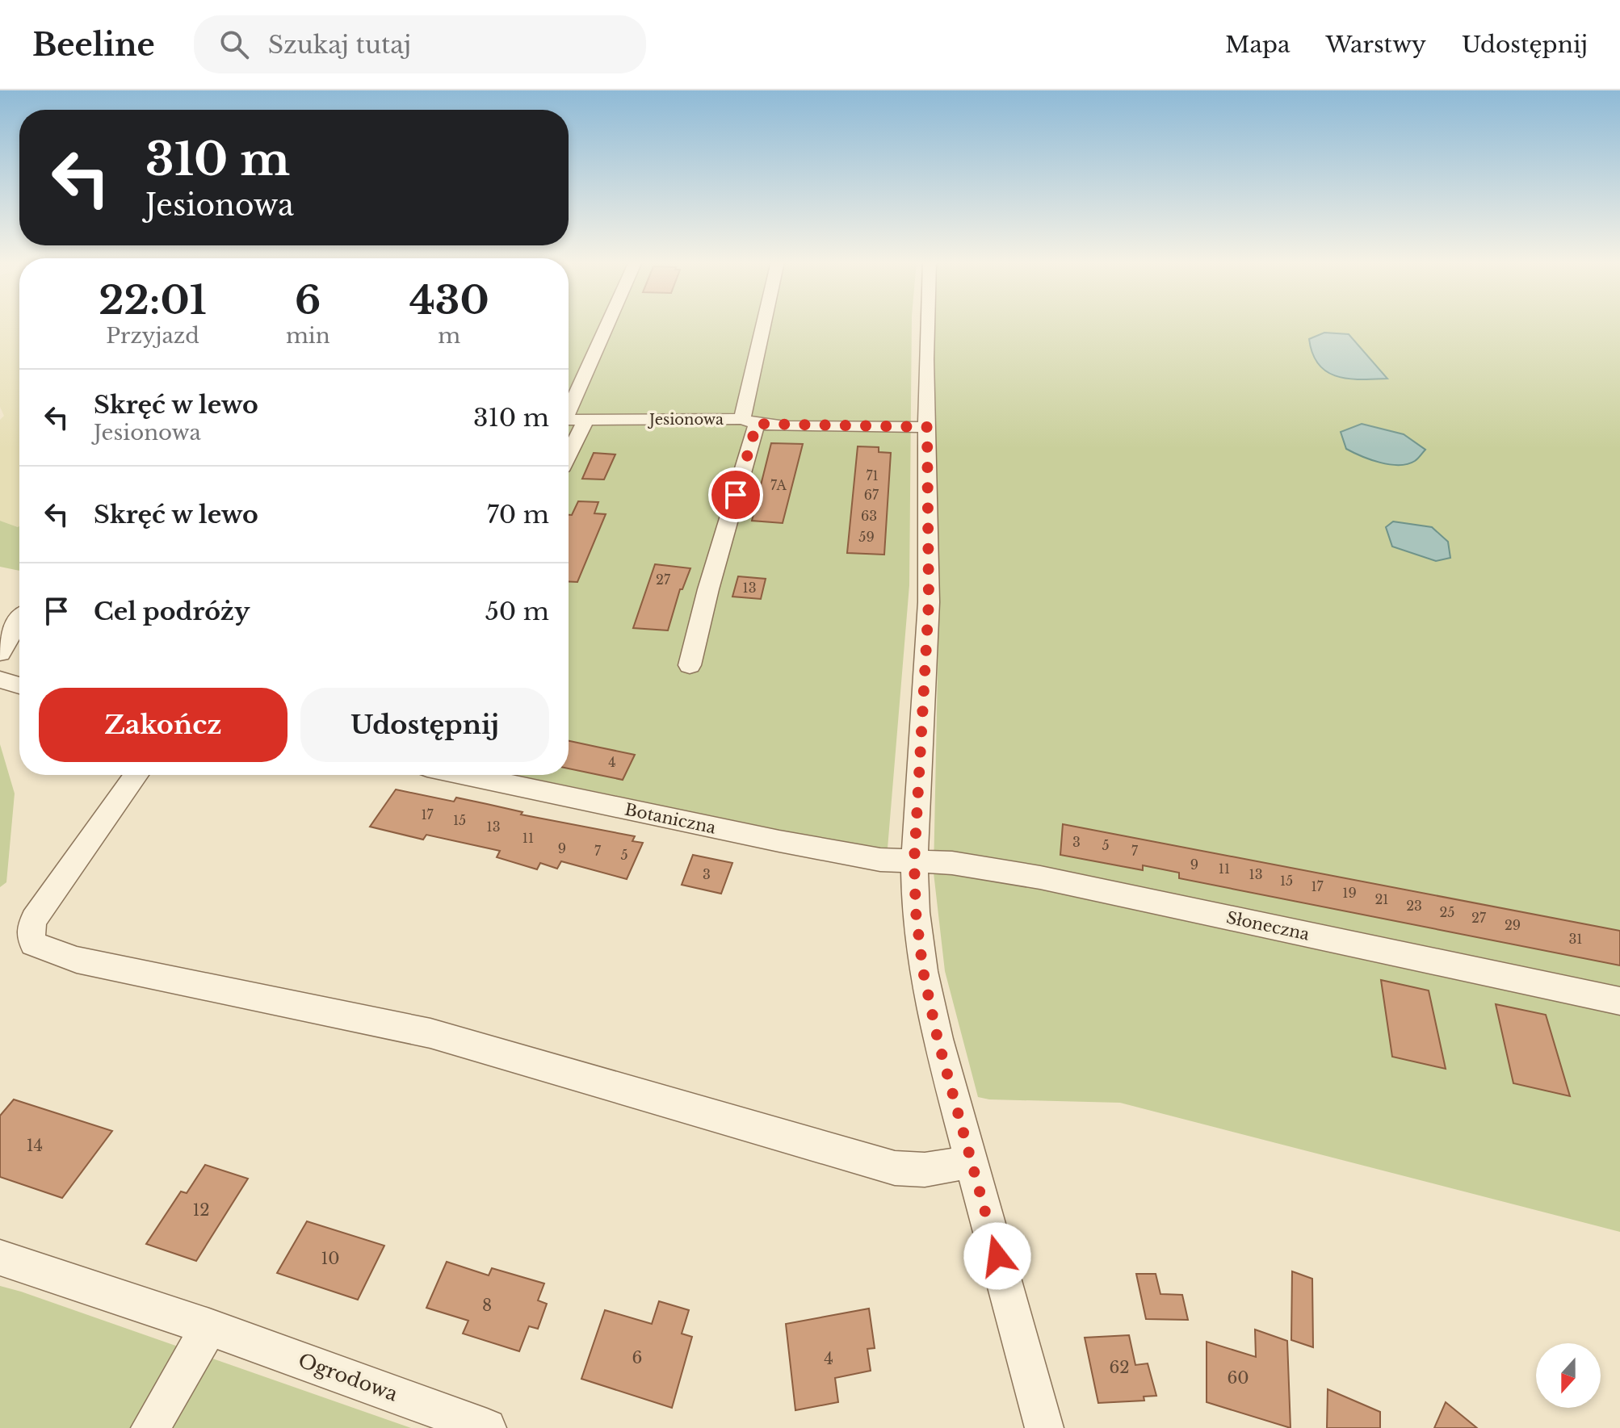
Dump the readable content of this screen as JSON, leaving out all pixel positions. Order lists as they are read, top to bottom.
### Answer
{
  "streets": {
    "street": [
      "Jesionowa",
      "Botaniczna",
      "Słoneczna",
      "Ogrodowa"
    ]
  },
  "crossings": [
    ["Botaniczna", "Słoneczna"]
  ],
  "house_numbers": [
    "71",
    "7A",
    "67",
    "63",
    "59",
    "27",
    "13",
    "4",
    "17",
    "15",
    "13",
    "11",
    "3",
    "5",
    "9",
    "7",
    "7",
    "5",
    "9",
    "11",
    "3",
    "13",
    "15",
    "17",
    "19",
    "21",
    "23",
    "25",
    "27",
    "29",
    "31",
    "14",
    "12",
    "10",
    "8",
    "6",
    "4",
    "62",
    "60"
  ],
  "north": "bottom",
  "page": {
    "header": "Beeline",
    "search": "Szukaj tutaj",
    "nav": ["Mapa", "Warstwy", "Udostępnij"],
    "turn": ["310 m", "Jesionowa"],
    "eta": [
      "22:01",
      "Przyjazd",
      "6",
      "min",
      "430",
      "m"
    ],
    "list": [
      {
        "name": "Skręć w lewo",
        "note": "Jesionowa",
        "value": "310 m"
      },
      {
        "name": "Skręć w lewo",
        "value": "70 m"
      },
      {
        "name": "Cel podróży",
        "value": "50 m"
      }
    ],
    "buttons": ["Zakończ", "Udostępnij"]
  }
}
